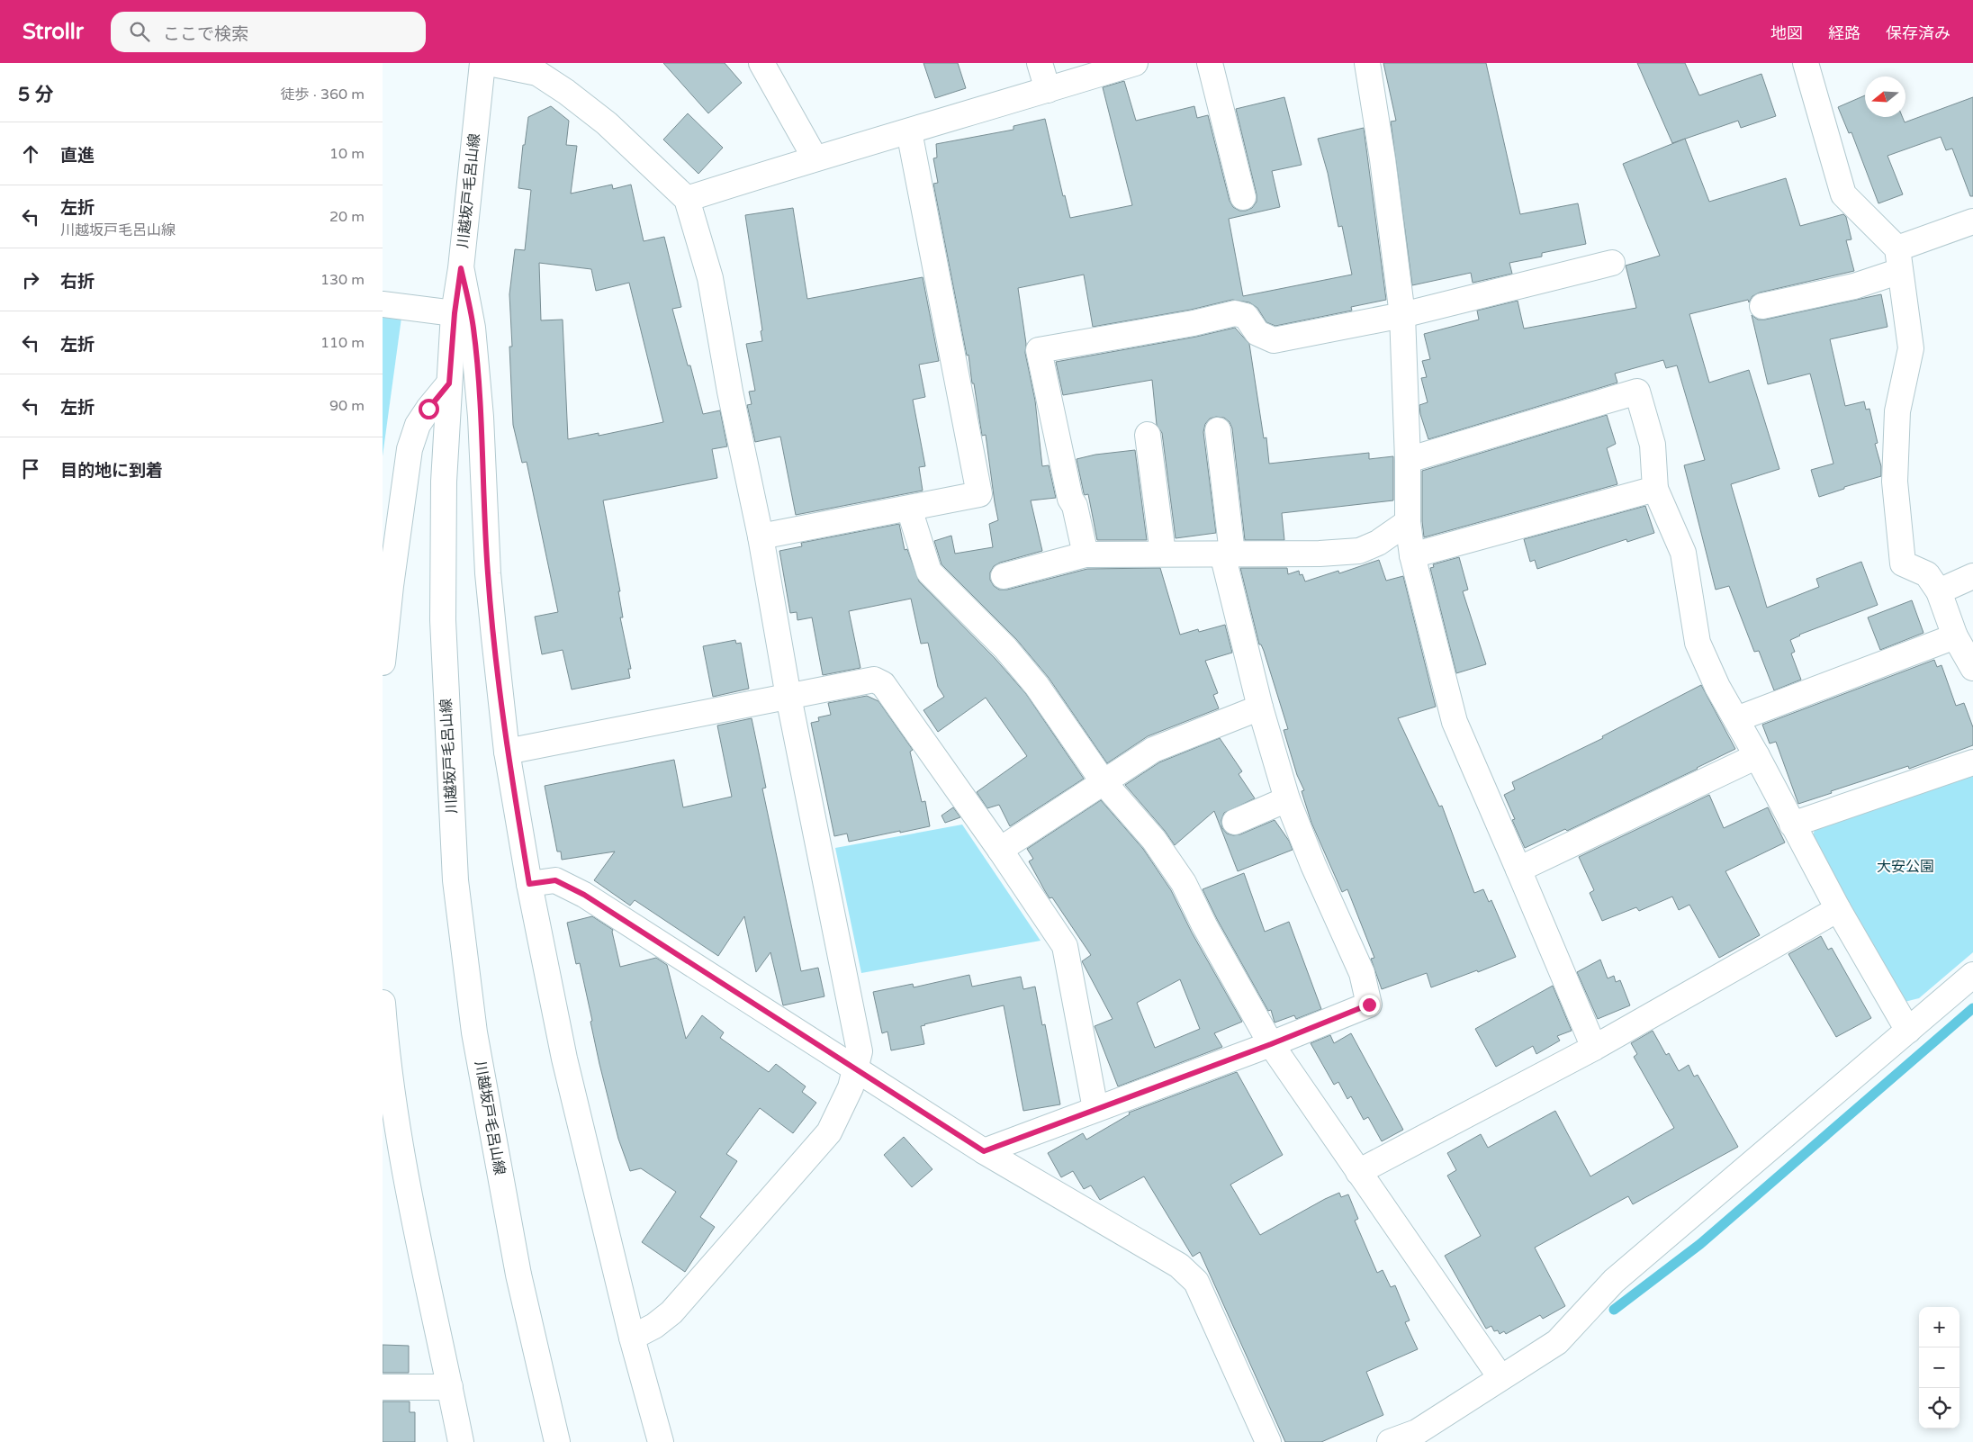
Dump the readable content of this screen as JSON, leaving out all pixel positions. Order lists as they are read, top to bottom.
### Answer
{
  "streets": {
    "street": ["川越坂戸毛呂山線"]
  },
  "parks": ["大安公園"],
  "north": "left",
  "page": {
    "header": "Strollr",
    "search": "ここで検索",
    "nav": ["地図", "経路", "保存済み"],
    "heading": ["5 分", "徒歩 · 360 m"],
    "list": [
      ["直進", "10 m"],
      ["左折", "川越坂戸毛呂山線", "20 m"],
      ["右折", "130 m"],
      ["左折", "110 m"],
      ["左折", "90 m"],
      "目的地に到着"
    ],
    "map_buttons": ["+", "−"]
  }
}
